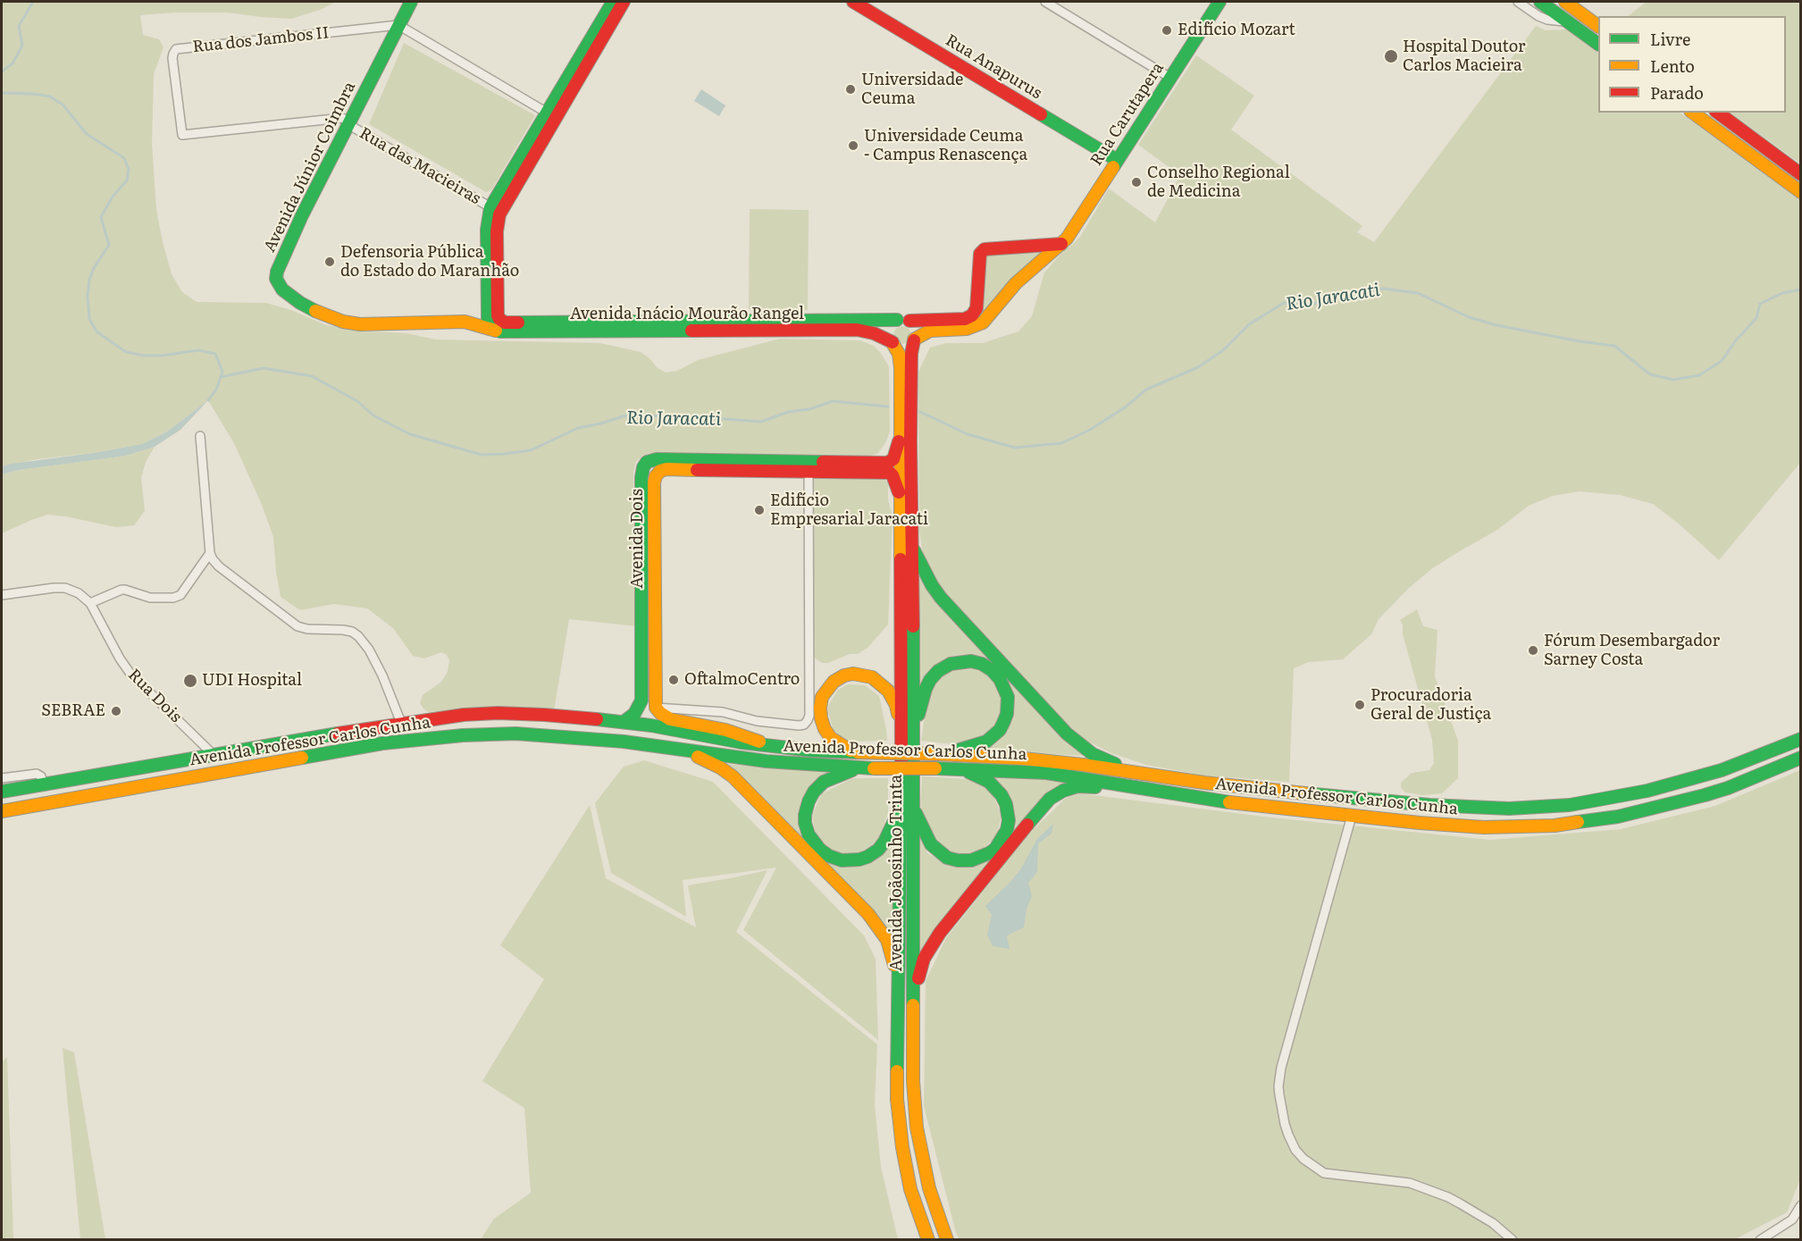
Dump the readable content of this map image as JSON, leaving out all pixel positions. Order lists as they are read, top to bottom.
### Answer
{
  "streets": {
    "main road": [
      "Rua Anapurus",
      "Rua Carutapera",
      "Avenida Júnior Coimbra",
      "Avenida Inácio Mourão Rangel",
      "Avenida Dois",
      "Avenida Professor Carlos Cunha",
      "Avenida Joãosinho Trinta"
    ],
    "street": ["Rua dos Jambos II", "Rua das Macieiras", "Rua Dois"]
  },
  "crossings": [
    ["Rua dos Jambos II", "Rua das Macieiras"],
    ["Rua dos Jambos II", "Avenida Júnior Coimbra"],
    ["Rua Anapurus", "Rua Carutapera"],
    ["Rua Carutapera", "Avenida Inácio Mourão Rangel"],
    ["Rua das Macieiras", "Avenida Júnior Coimbra"],
    ["Avenida Júnior Coimbra", "Avenida Inácio Mourão Rangel"],
    ["Avenida Inácio Mourão Rangel", "Avenida Joãosinho Trinta"],
    ["Avenida Dois", "Avenida Professor Carlos Cunha"],
    ["Avenida Dois", "Avenida Joãosinho Trinta"],
    ["Rua Dois", "Avenida Professor Carlos Cunha"]
  ],
  "water": ["Rio Jaracati"],
  "places": [
    "Edifício Mozart",
    "Hospital Doutor Carlos Macieira",
    "Universidade Ceuma",
    "Universidade Ceuma - Campus Renascença",
    "Conselho Regional de Medicina",
    "Defensoria Pública do Estado do Maranhão",
    "Edifício Empresarial Jaracati",
    "Fórum Desembargador Sarney Costa",
    "OftalmoCentro",
    "UDI Hospital",
    "Procuradoria Geral de Justiça",
    "SEBRAE"
  ],
  "legend": ["Livre", "Lento", "Parado"]
}
